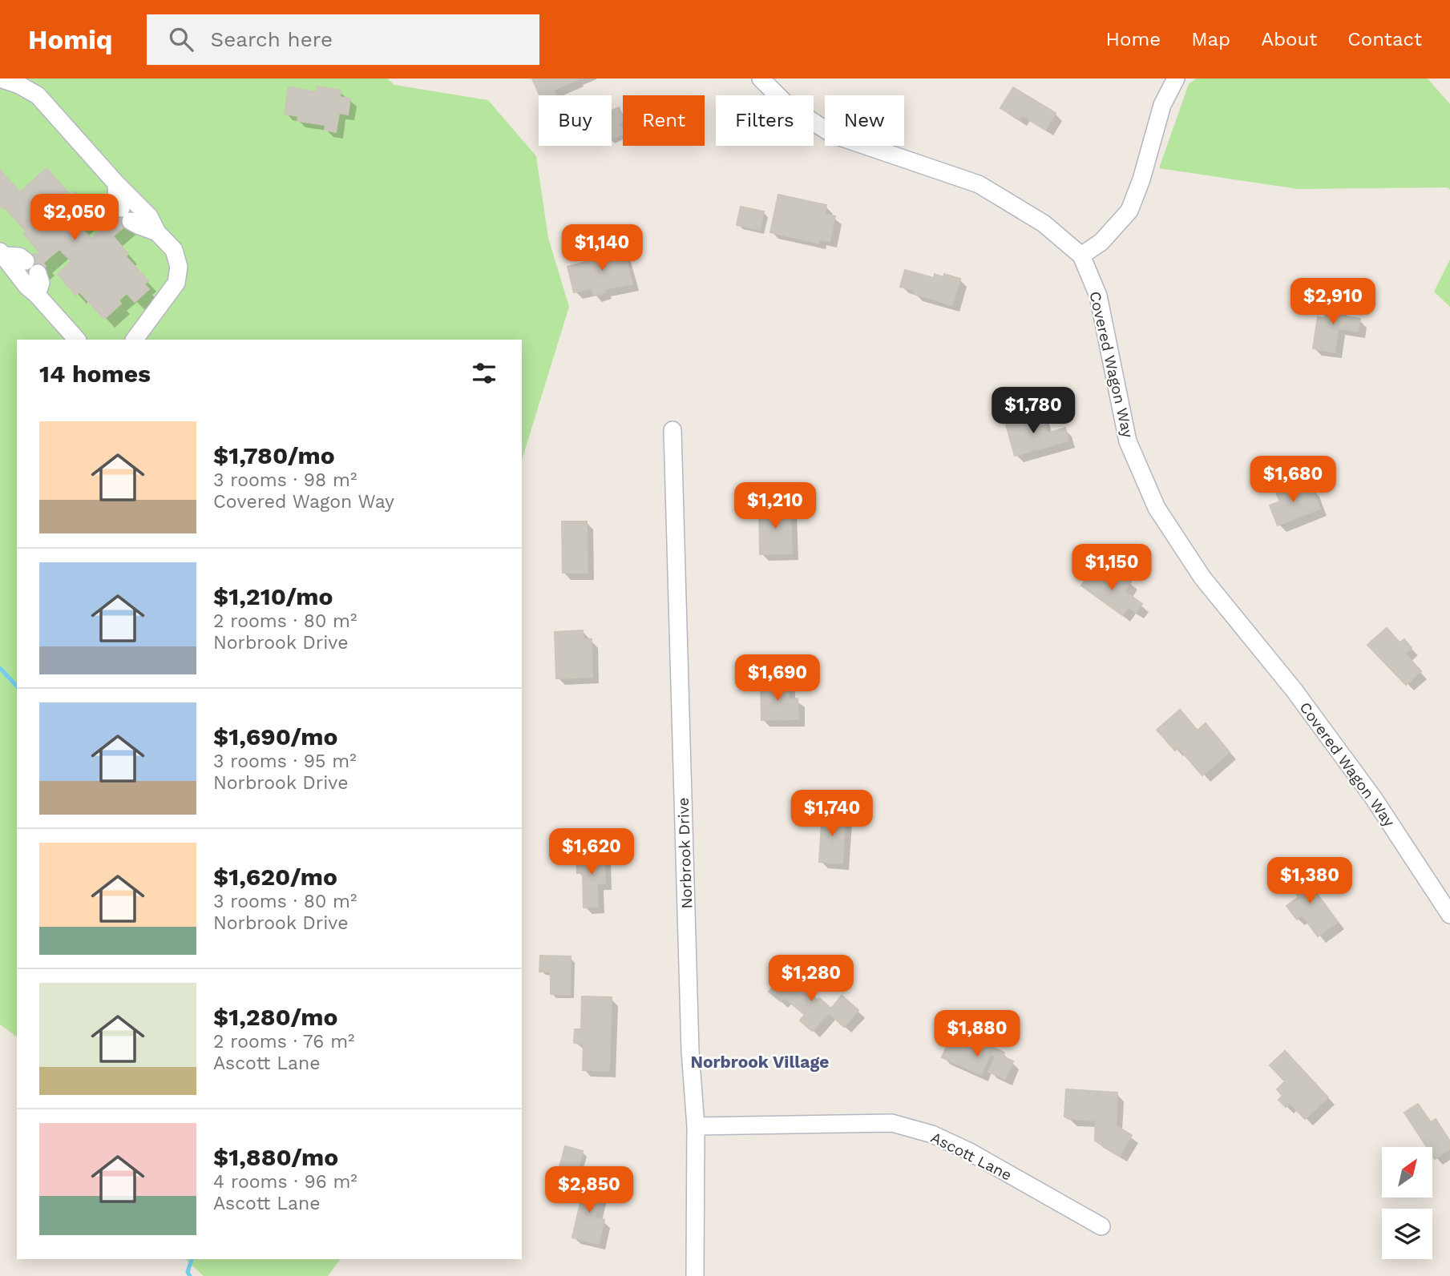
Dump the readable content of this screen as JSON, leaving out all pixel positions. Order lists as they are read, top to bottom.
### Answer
{
  "streets": {
    "street": ["Covered Wagon Way", "Norbrook Drive", "Ascott Lane"]
  },
  "crossings": [
    ["Norbrook Drive", "Ascott Lane"]
  ],
  "districts": ["Norbrook Village"],
  "north": "top right",
  "page": {
    "header": "Homiq",
    "search": "Search here",
    "nav": [
      "Home",
      "Map",
      "About",
      "Contact"
    ],
    "chip": [
      "Buy",
      "Rent",
      "Filters",
      "New"
    ],
    "price": [
      "$2,050",
      "$1,140",
      "$2,910",
      "$1,780",
      "$1,680",
      "$1,210",
      "$1,150",
      "$1,690",
      "$1,740",
      "$1,620",
      "$1,380",
      "$1,280",
      "$1,880",
      "$2,850"
    ],
    "heading": "14 homes",
    "list": [
      {
        "name": "$1,780/mo",
        "note": "3 rooms · 98 m² · Covered Wagon Way"
      },
      {
        "name": "$1,210/mo",
        "note": "2 rooms · 80 m² · Norbrook Drive"
      },
      {
        "name": "$1,690/mo",
        "note": "3 rooms · 95 m² · Norbrook Drive"
      },
      {
        "name": "$1,620/mo",
        "note": "3 rooms · 80 m² · Norbrook Drive"
      },
      {
        "name": "$1,280/mo",
        "note": "2 rooms · 76 m² · Ascott Lane"
      },
      {
        "name": "$1,880/mo",
        "note": "4 rooms · 96 m² · Ascott Lane"
      }
    ]
  }
}
